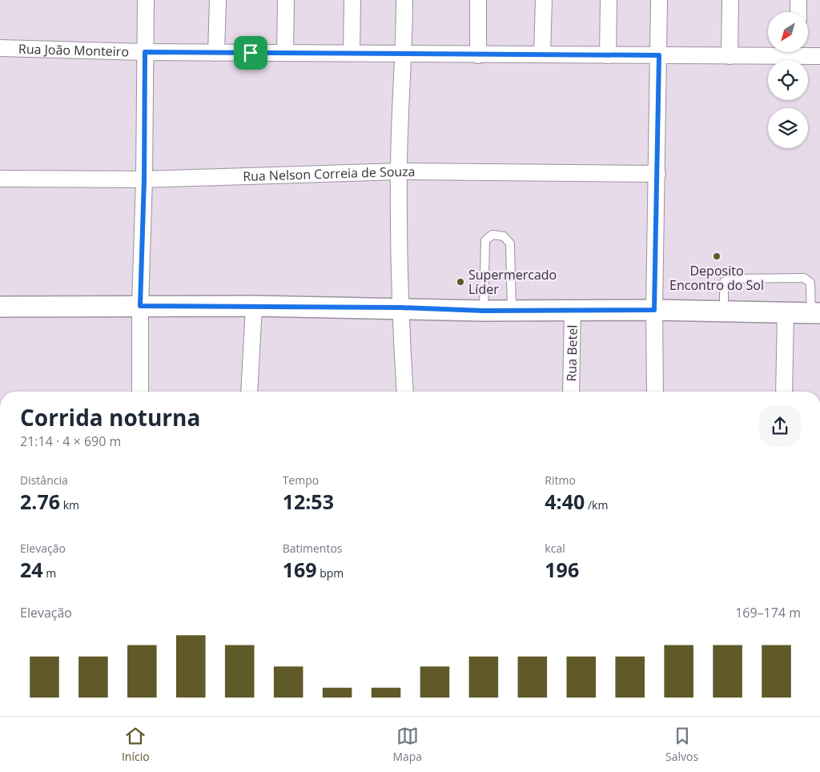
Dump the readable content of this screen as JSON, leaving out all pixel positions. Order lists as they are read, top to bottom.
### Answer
{
  "streets": {
    "street": ["Rua João Monteiro", "Rua Nelson Correia de Souza", "Rua Betel"]
  },
  "places": ["Deposito Encontro do Sol", "Supermercado Líder"],
  "north": "bottom left",
  "page": {
    "heading": ["Corrida noturna", "21:14 · 4 × 690 m"],
    "stats": [
      ["Distância", "2.76 km"],
      ["Tempo", "12:53"],
      ["Ritmo", "4:40 /km"],
      ["Elevação", "24 m"],
      ["Batimentos", "169 bpm"],
      ["kcal", "196"]
    ],
    "chart": ["Elevação", "169–174 m"],
    "tabs": ["Início", "Mapa", "Salvos"]
  }
}
